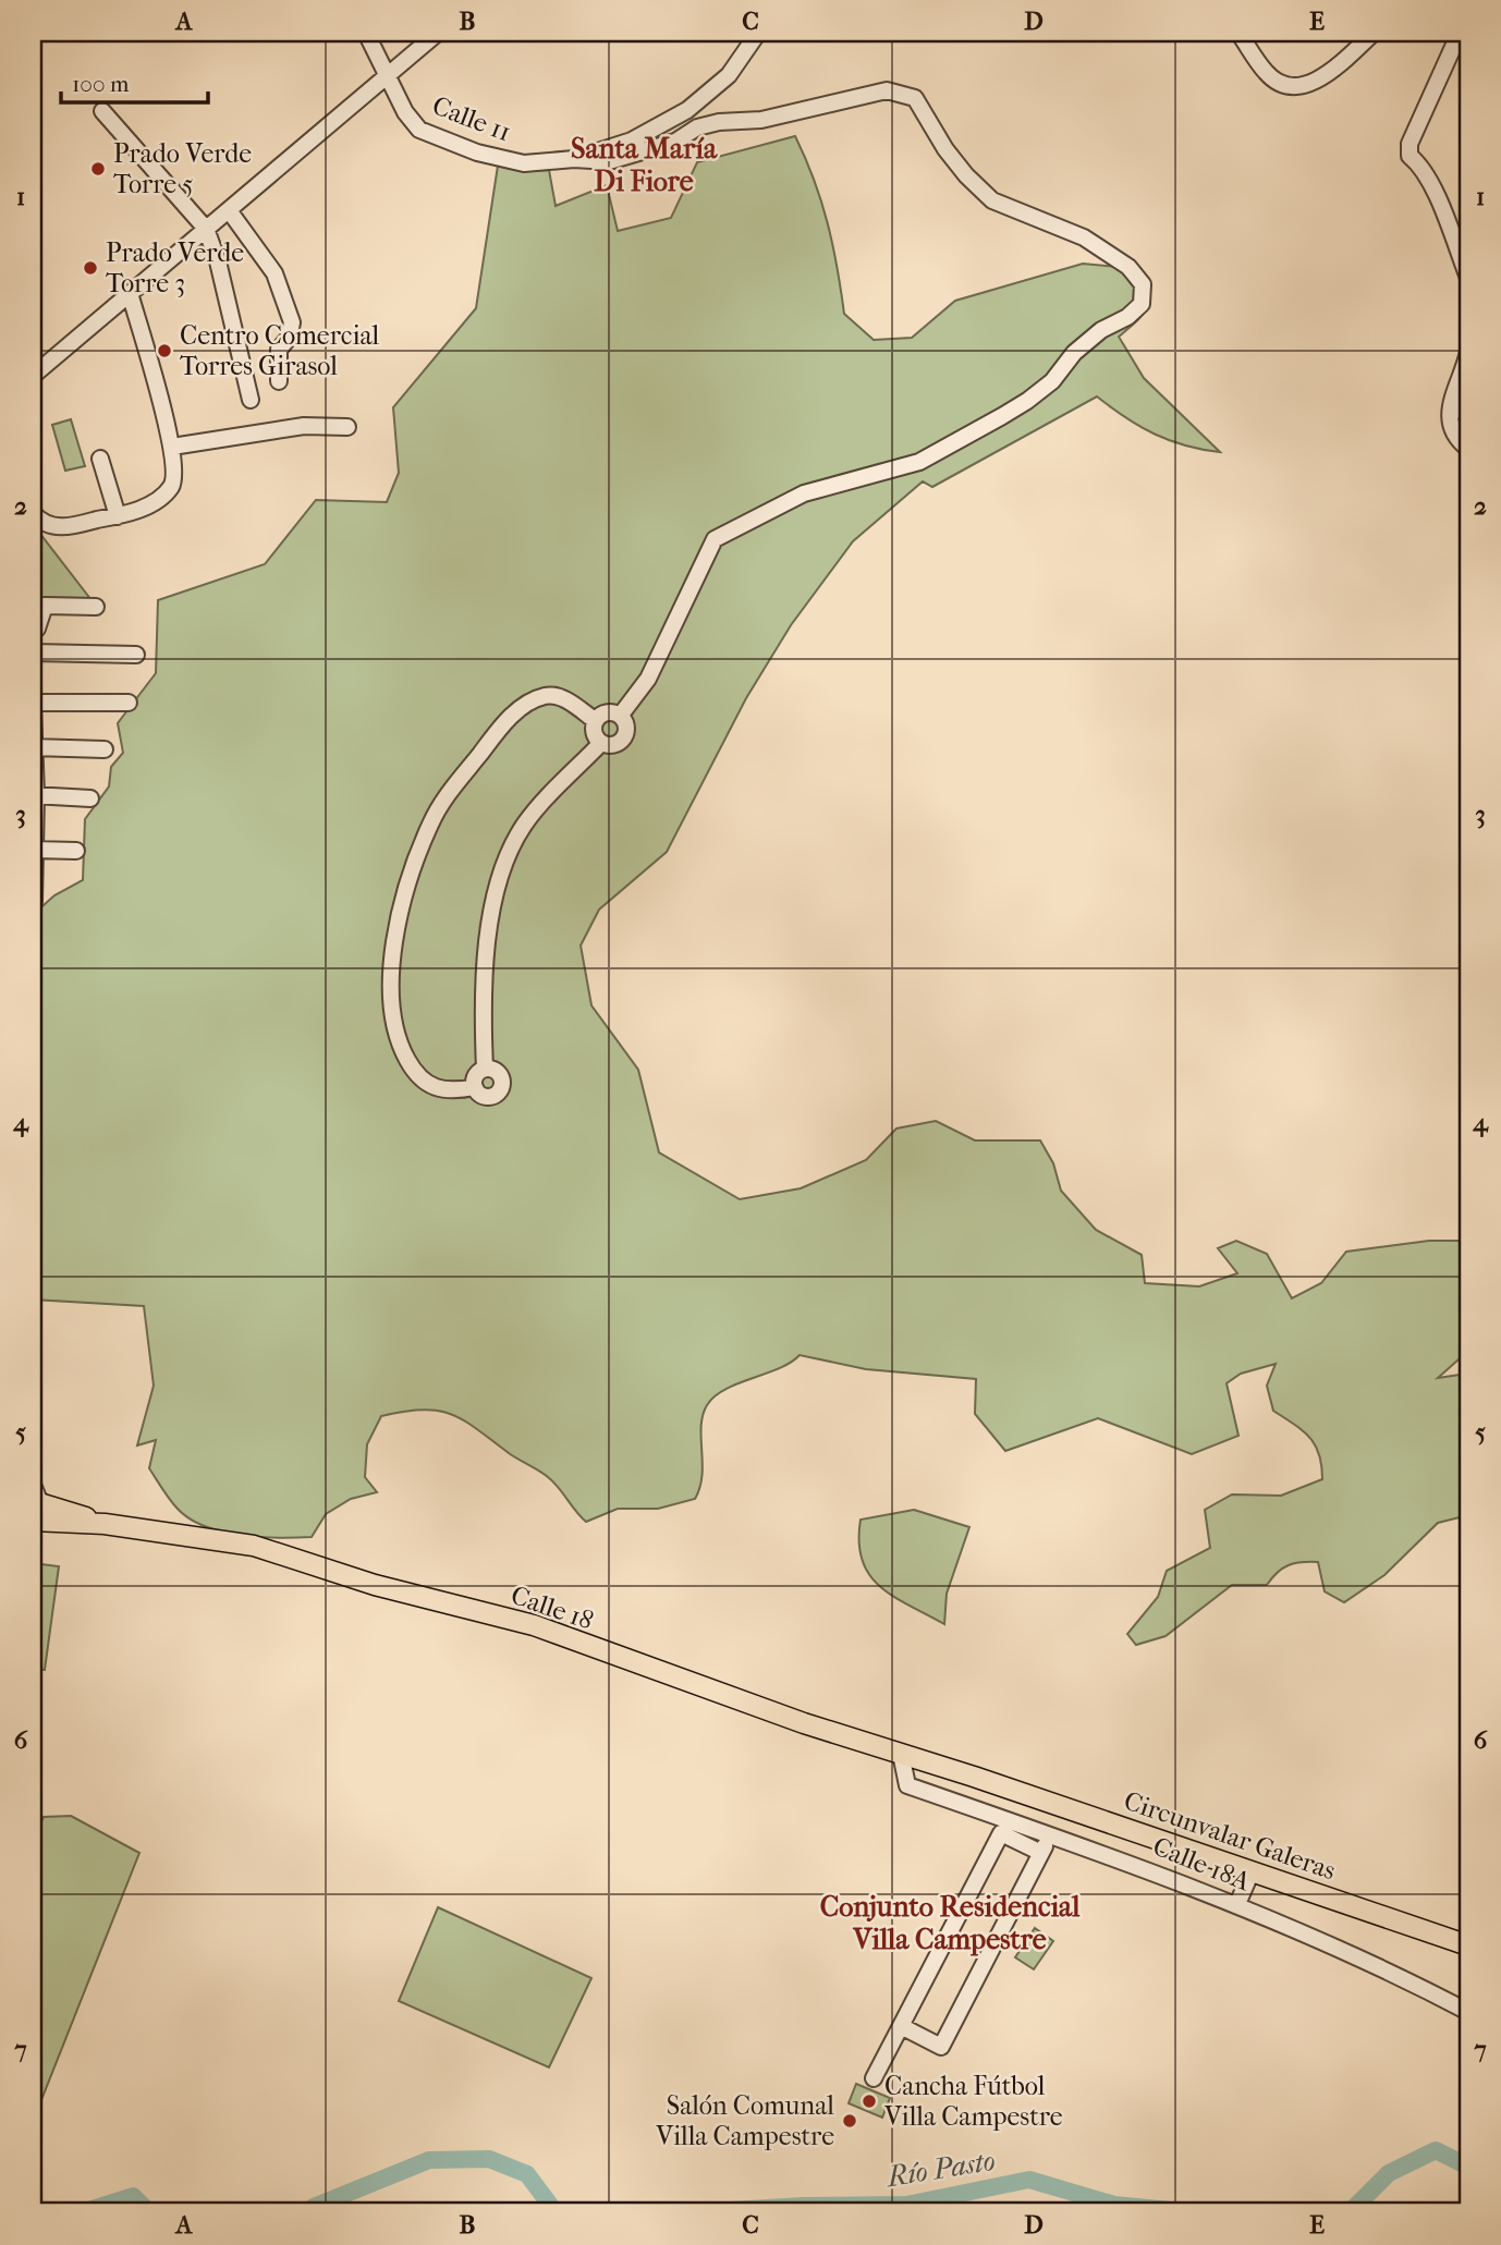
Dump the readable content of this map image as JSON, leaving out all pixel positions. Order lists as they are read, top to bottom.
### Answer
{
  "streets": {
    "main road": ["Calle 18", "Circunvalar Galeras"],
    "street": ["Calle 11", "Calle 18A"]
  },
  "crossings": [
    ["Calle 18", "Circunvalar Galeras"],
    ["Calle 18", "Calle 18A"]
  ],
  "districts": ["Santa María Di Fiore", "Conjunto Residencial Villa Campestre"],
  "water": ["Río Pasto"],
  "places": [
    "Prado Verde Torre 5",
    "Prado Verde Torre 3",
    "Centro Comercial Torres Girasol",
    "Cancha Fútbol Villa Campestre",
    "Salón Comunal Villa Campestre"
  ],
  "scale_bar": "100 m",
  "grid": {
    "columns": [
      "A",
      "B",
      "C",
      "D",
      "E"
    ],
    "rows": [
      "1",
      "2",
      "3",
      "4",
      "5",
      "6",
      "7"
    ]
  }
}
